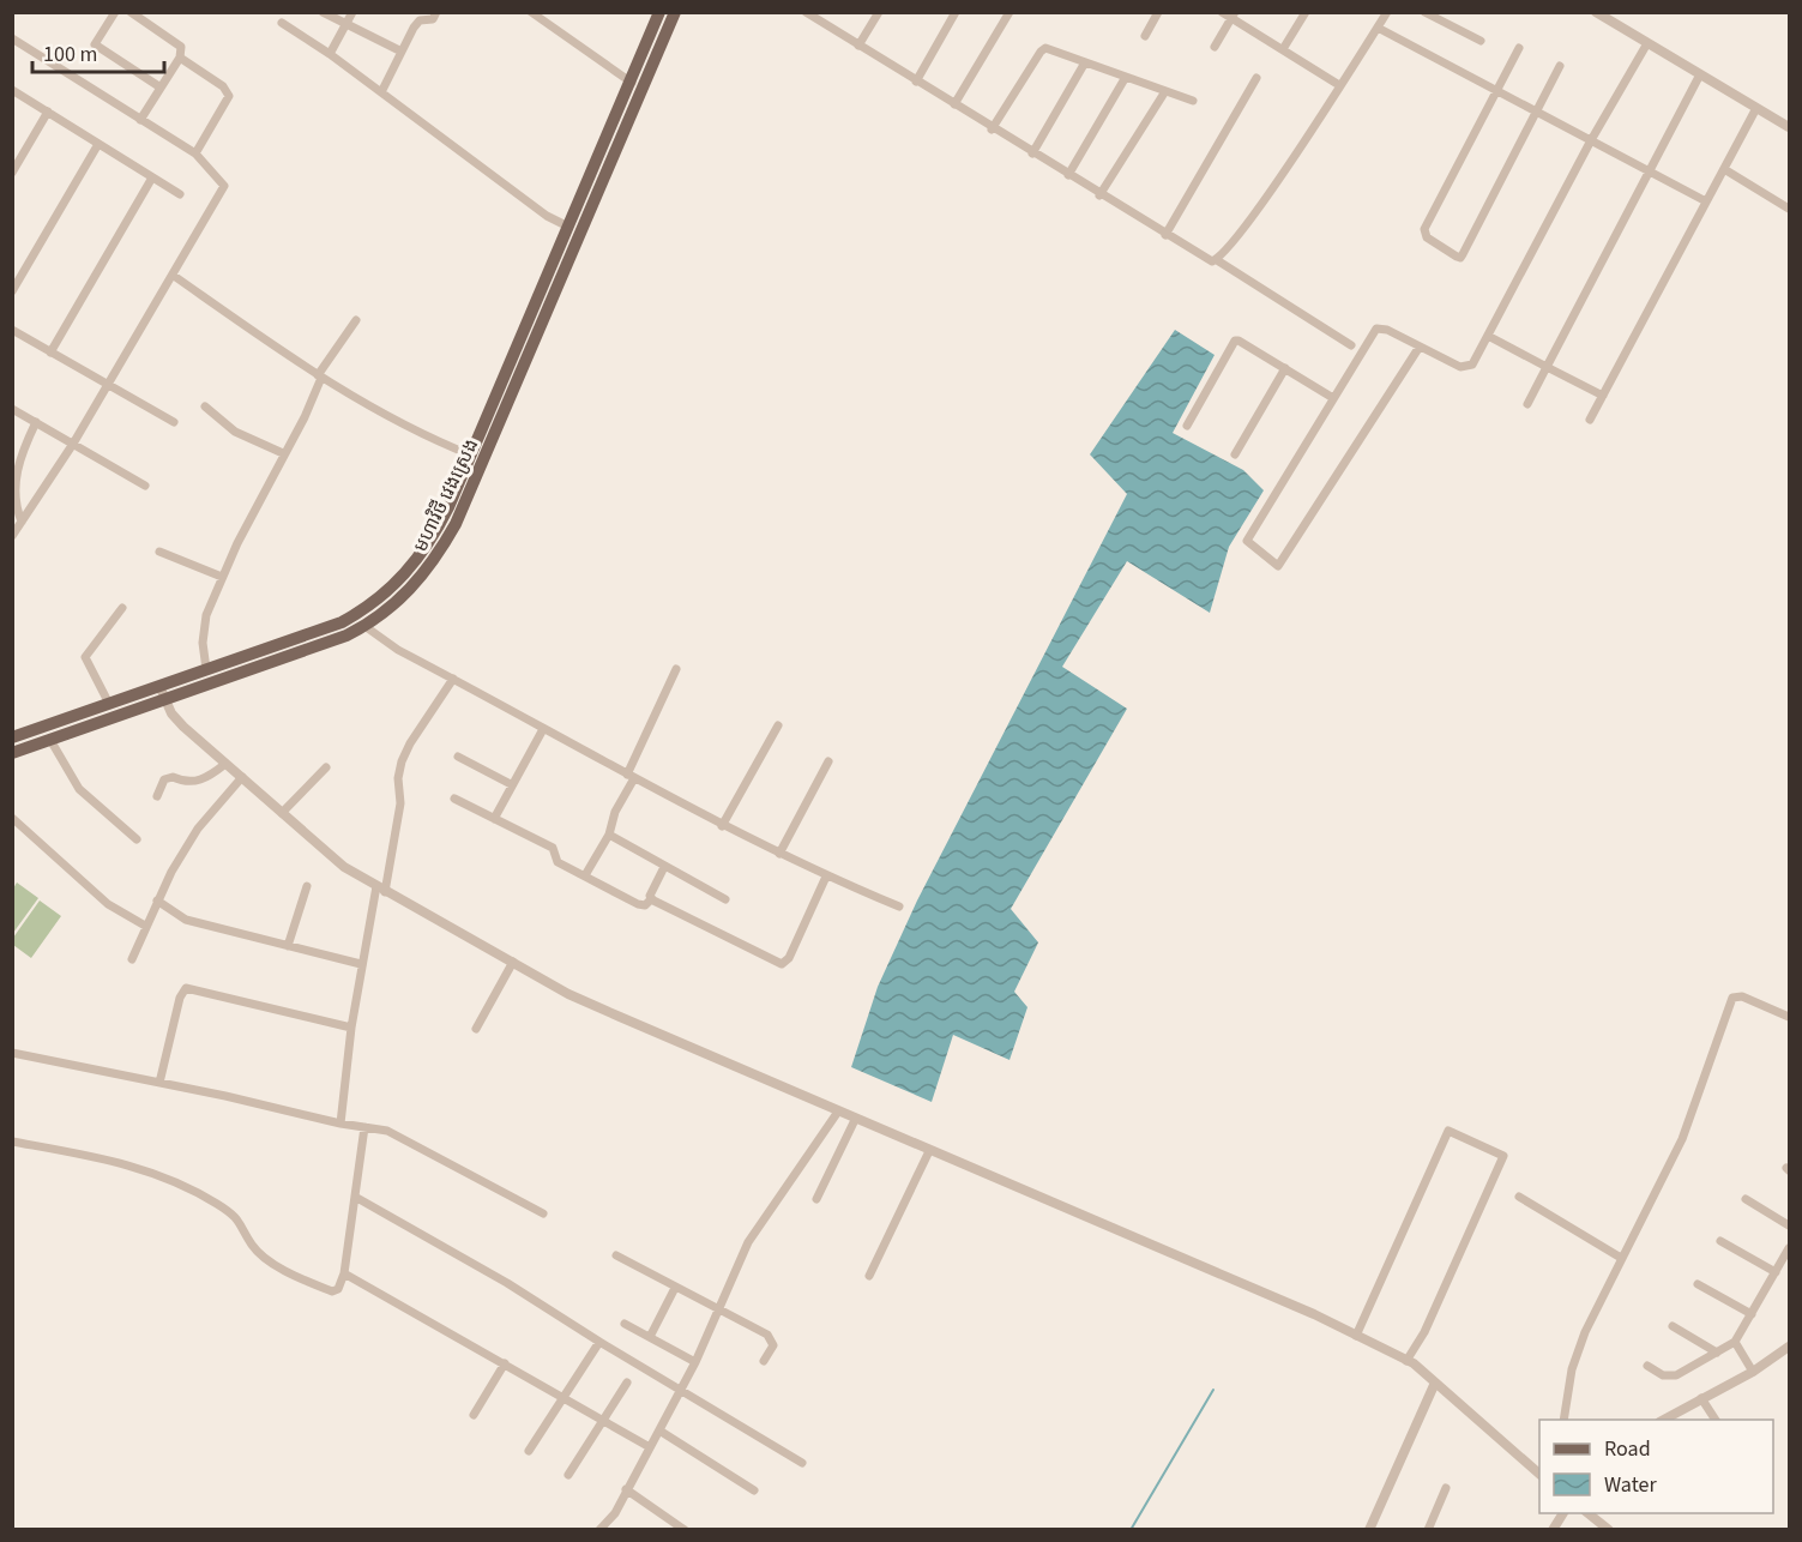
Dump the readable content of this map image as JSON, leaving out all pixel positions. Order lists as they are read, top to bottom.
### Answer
{
  "streets": {
    "main road": ["មហាវិថី វេងស្រេង"]
  },
  "legend": ["Road", "Water"],
  "scale_bar": "100 m"
}
